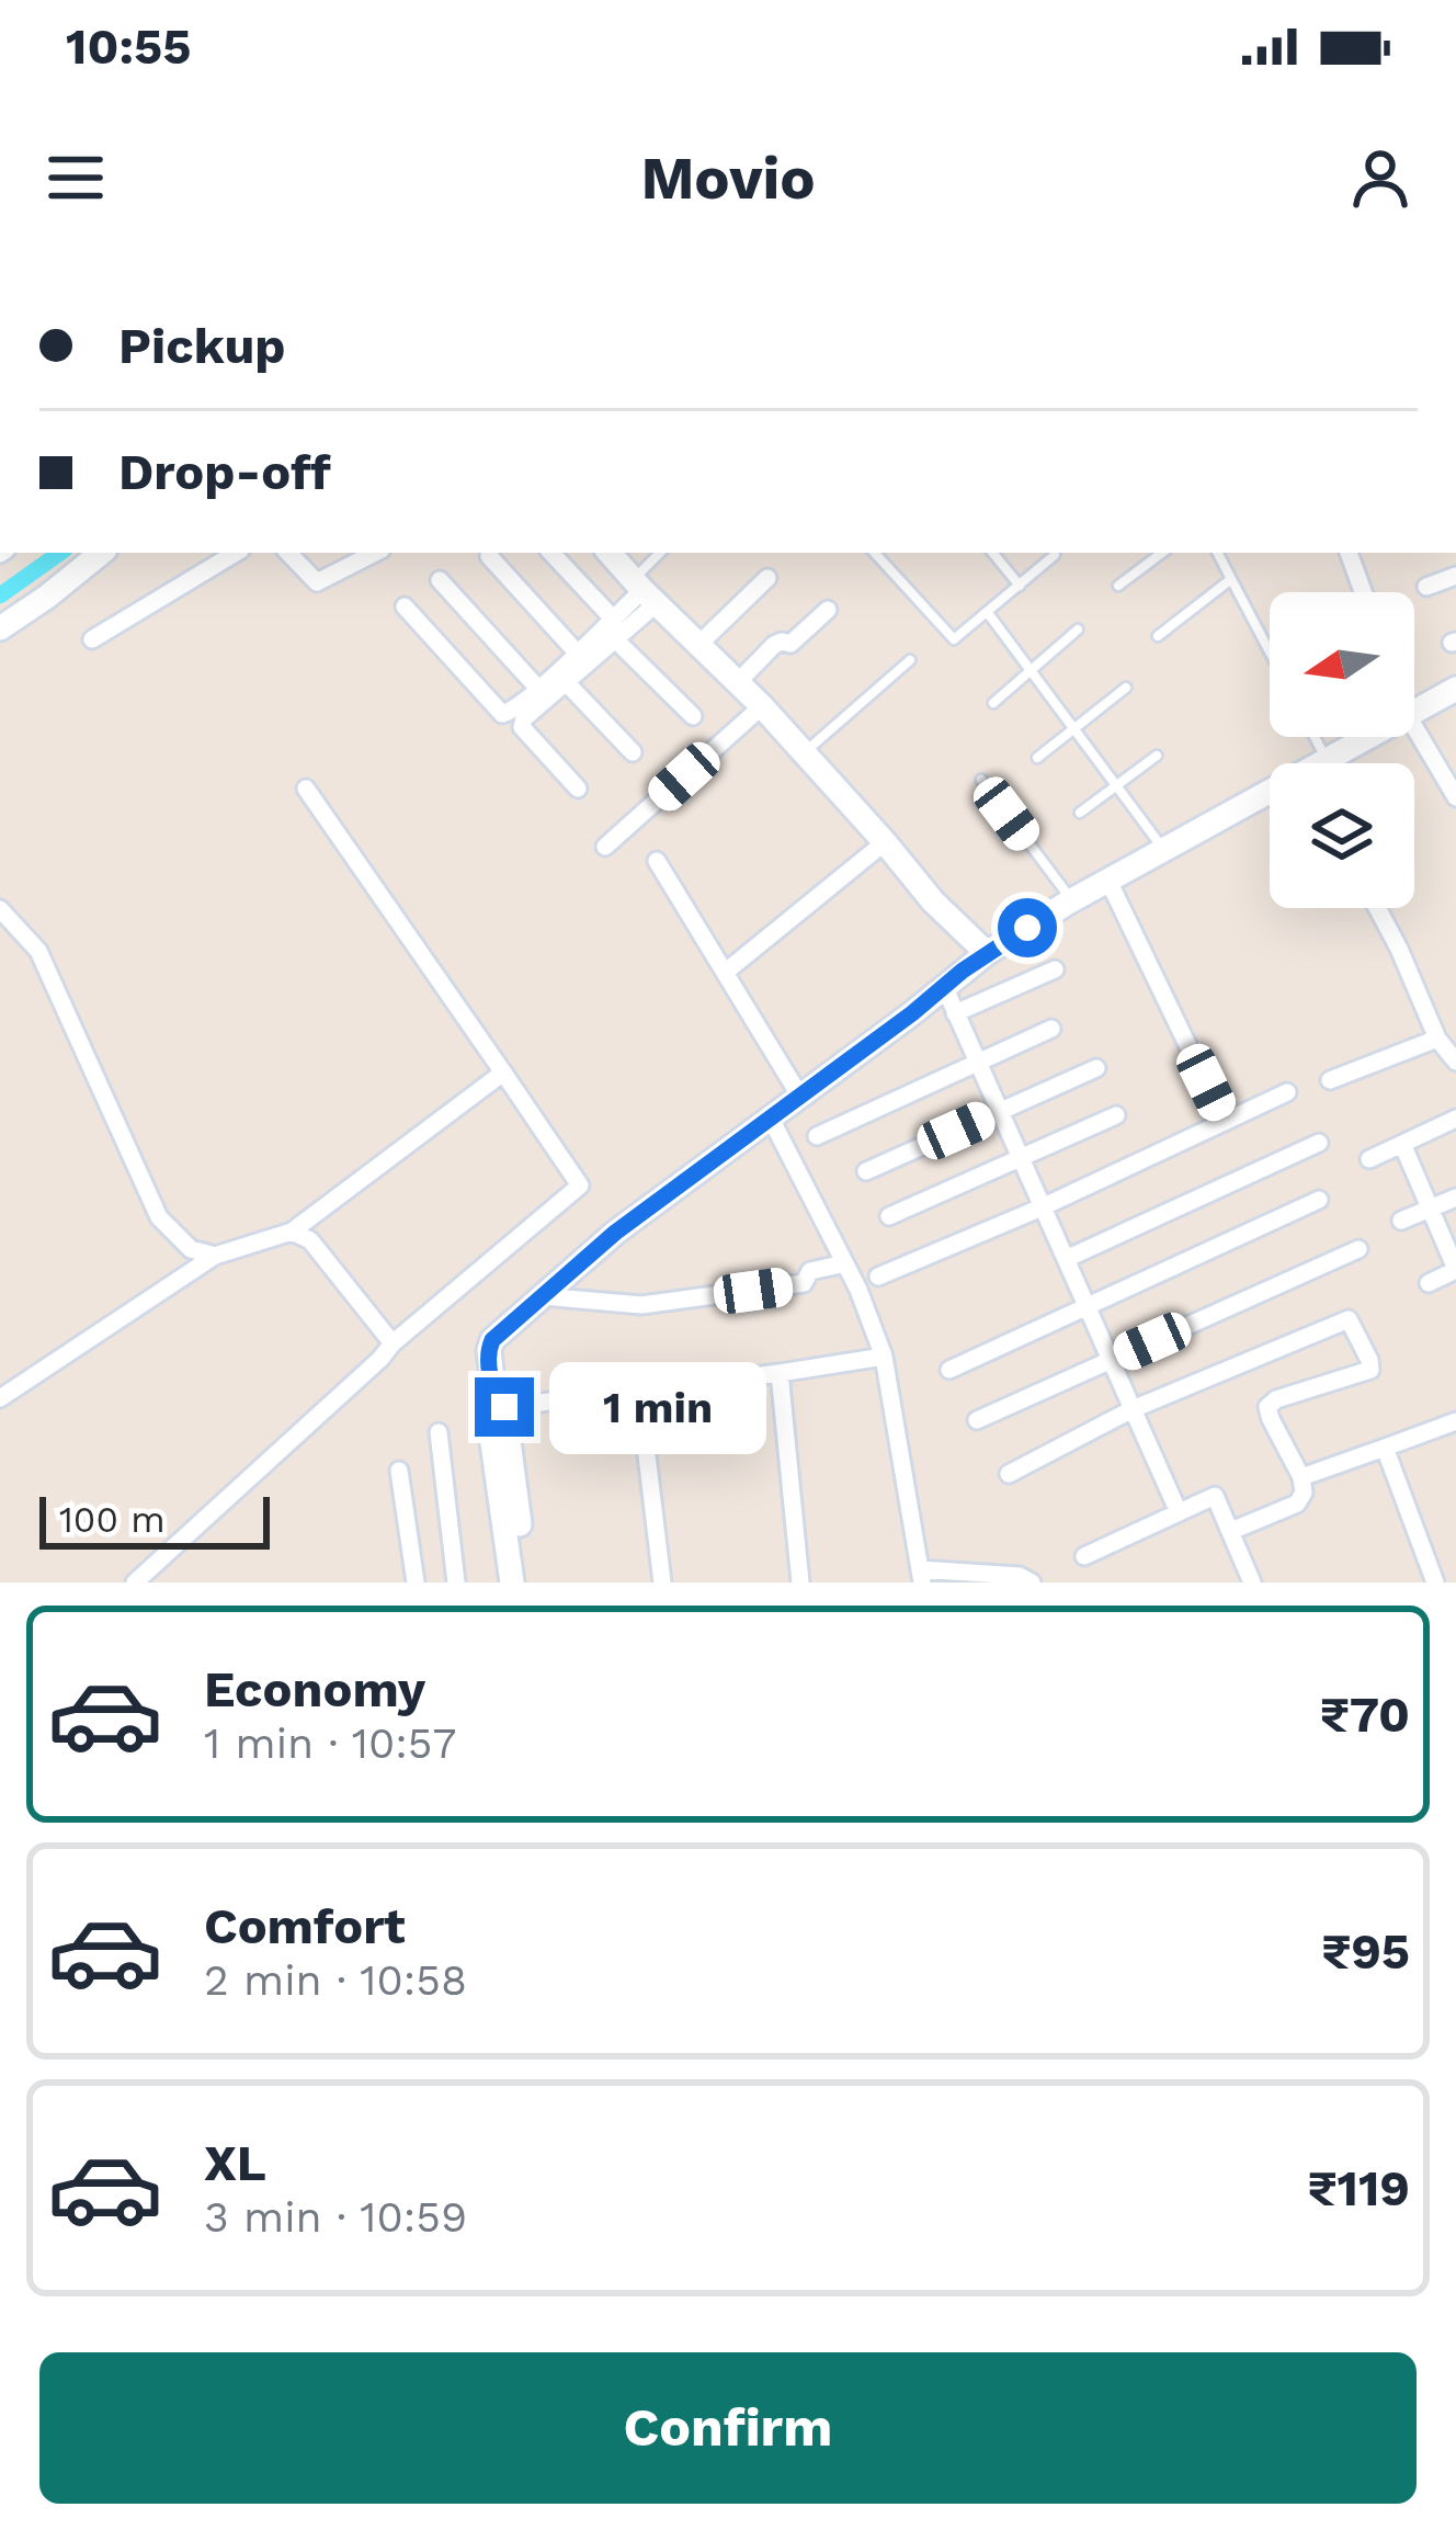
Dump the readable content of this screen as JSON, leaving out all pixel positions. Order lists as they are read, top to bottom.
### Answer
{
  "scale_bar": "100 m",
  "north": "left",
  "page": {
    "status": "10:55",
    "header": "Movio",
    "banner": ["Pickup", "Drop-off"],
    "bubble": "1 min",
    "scale": "100 m",
    "list": [
      {
        "name": "Economy",
        "note": "1 min · 10:57",
        "value": "₹70"
      },
      {
        "name": "Comfort",
        "note": "2 min · 10:58",
        "value": "₹95"
      },
      {
        "name": "XL",
        "note": "3 min · 10:59",
        "value": "₹119"
      }
    ],
    "buttons": "Confirm"
  }
}
